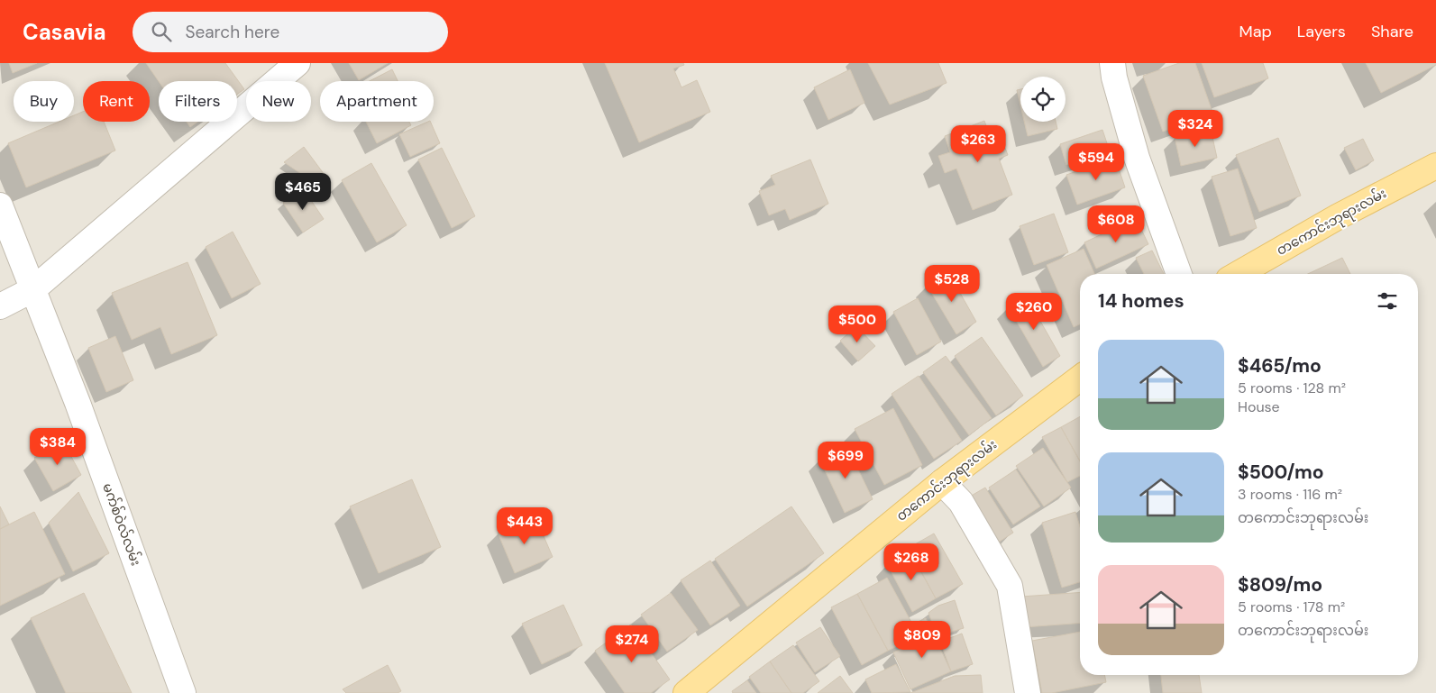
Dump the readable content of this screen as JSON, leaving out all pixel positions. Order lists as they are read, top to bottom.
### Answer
{
  "streets": {
    "main road": ["တကောင်းဘုရားလမ်း"],
    "street": ["မက်စ်ဝဲလ်လမ်း"]
  },
  "page": {
    "header": "Casavia",
    "search": "Search here",
    "nav": ["Map", "Layers", "Share"],
    "chip": [
      "Buy",
      "Rent",
      "Filters",
      "New",
      "Apartment"
    ],
    "price": [
      "$324",
      "$263",
      "$594",
      "$465",
      "$608",
      "$528",
      "$260",
      "$500",
      "$384",
      "$699",
      "$443",
      "$268",
      "$809",
      "$274"
    ],
    "heading": "14 homes",
    "list": [
      {
        "name": "$465/mo",
        "note": "5 rooms · 128 m² · House"
      },
      {
        "name": "$500/mo",
        "note": "3 rooms · 116 m² · တကောင်းဘုရားလမ်း"
      },
      {
        "name": "$809/mo",
        "note": "5 rooms · 178 m² · တကောင်းဘုရားလမ်း"
      }
    ]
  }
}
